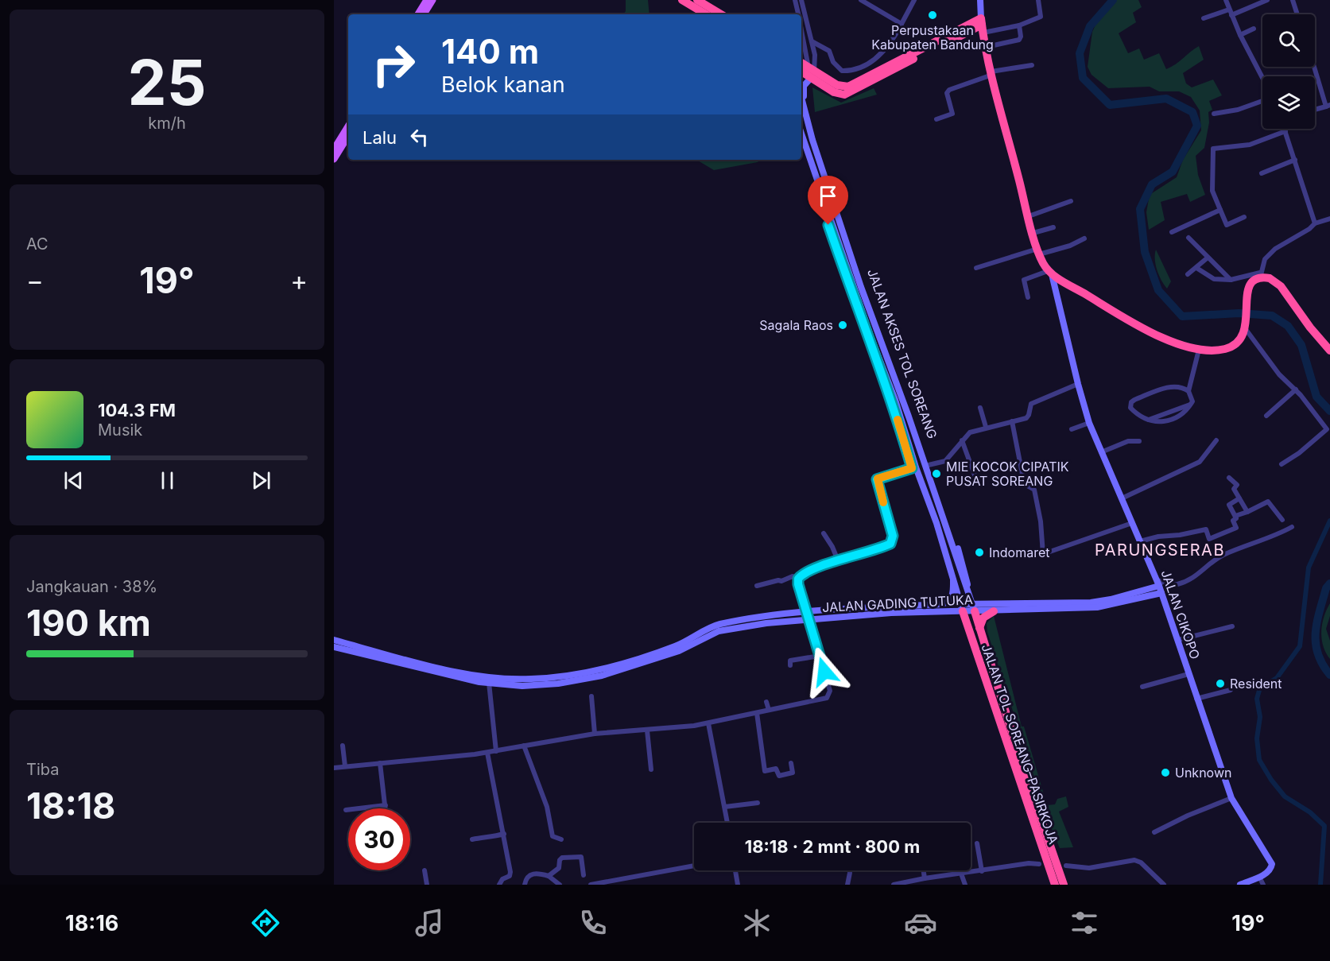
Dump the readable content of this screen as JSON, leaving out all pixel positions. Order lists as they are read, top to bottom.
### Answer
{
  "streets": {
    "highway": ["JALAN TOL SOREANG–PASIRKOJA"],
    "main road": ["JALAN AKSES TOL SOREANG", "JALAN GADING TUTUKA", "JALAN CIKOPO"]
  },
  "crossings": [
    ["JALAN AKSES TOL SOREANG", "JALAN GADING TUTUKA"],
    ["JALAN AKSES TOL SOREANG", "JALAN TOL SOREANG–PASIRKOJA"],
    ["JALAN GADING TUTUKA", "JALAN CIKOPO"],
    ["JALAN GADING TUTUKA", "JALAN TOL SOREANG–PASIRKOJA"]
  ],
  "districts": ["PARUNGSERAB"],
  "places": [
    "Perpustakaan Kabupaten Bandung",
    "Sagala Raos",
    "MIE KOCOK CIPATIK PUSAT SOREANG",
    "Indomaret",
    "Resident",
    "Unknown"
  ],
  "page": {
    "tile": [
      ["25", "km/h"],
      "AC",
      ["Jangkauan · 38%", "190 km"],
      ["Tiba", "18:18"]
    ],
    "turn": ["140 m", "Belok kanan"],
    "then": "Lalu",
    "heat": ["−", "19°", "+"],
    "song": ["104.3 FM", "Musik"],
    "limit": "30",
    "trip": "18:18 · 2 mnt · 800 m",
    "tabs": ["18:16", "19°"]
  }
}
